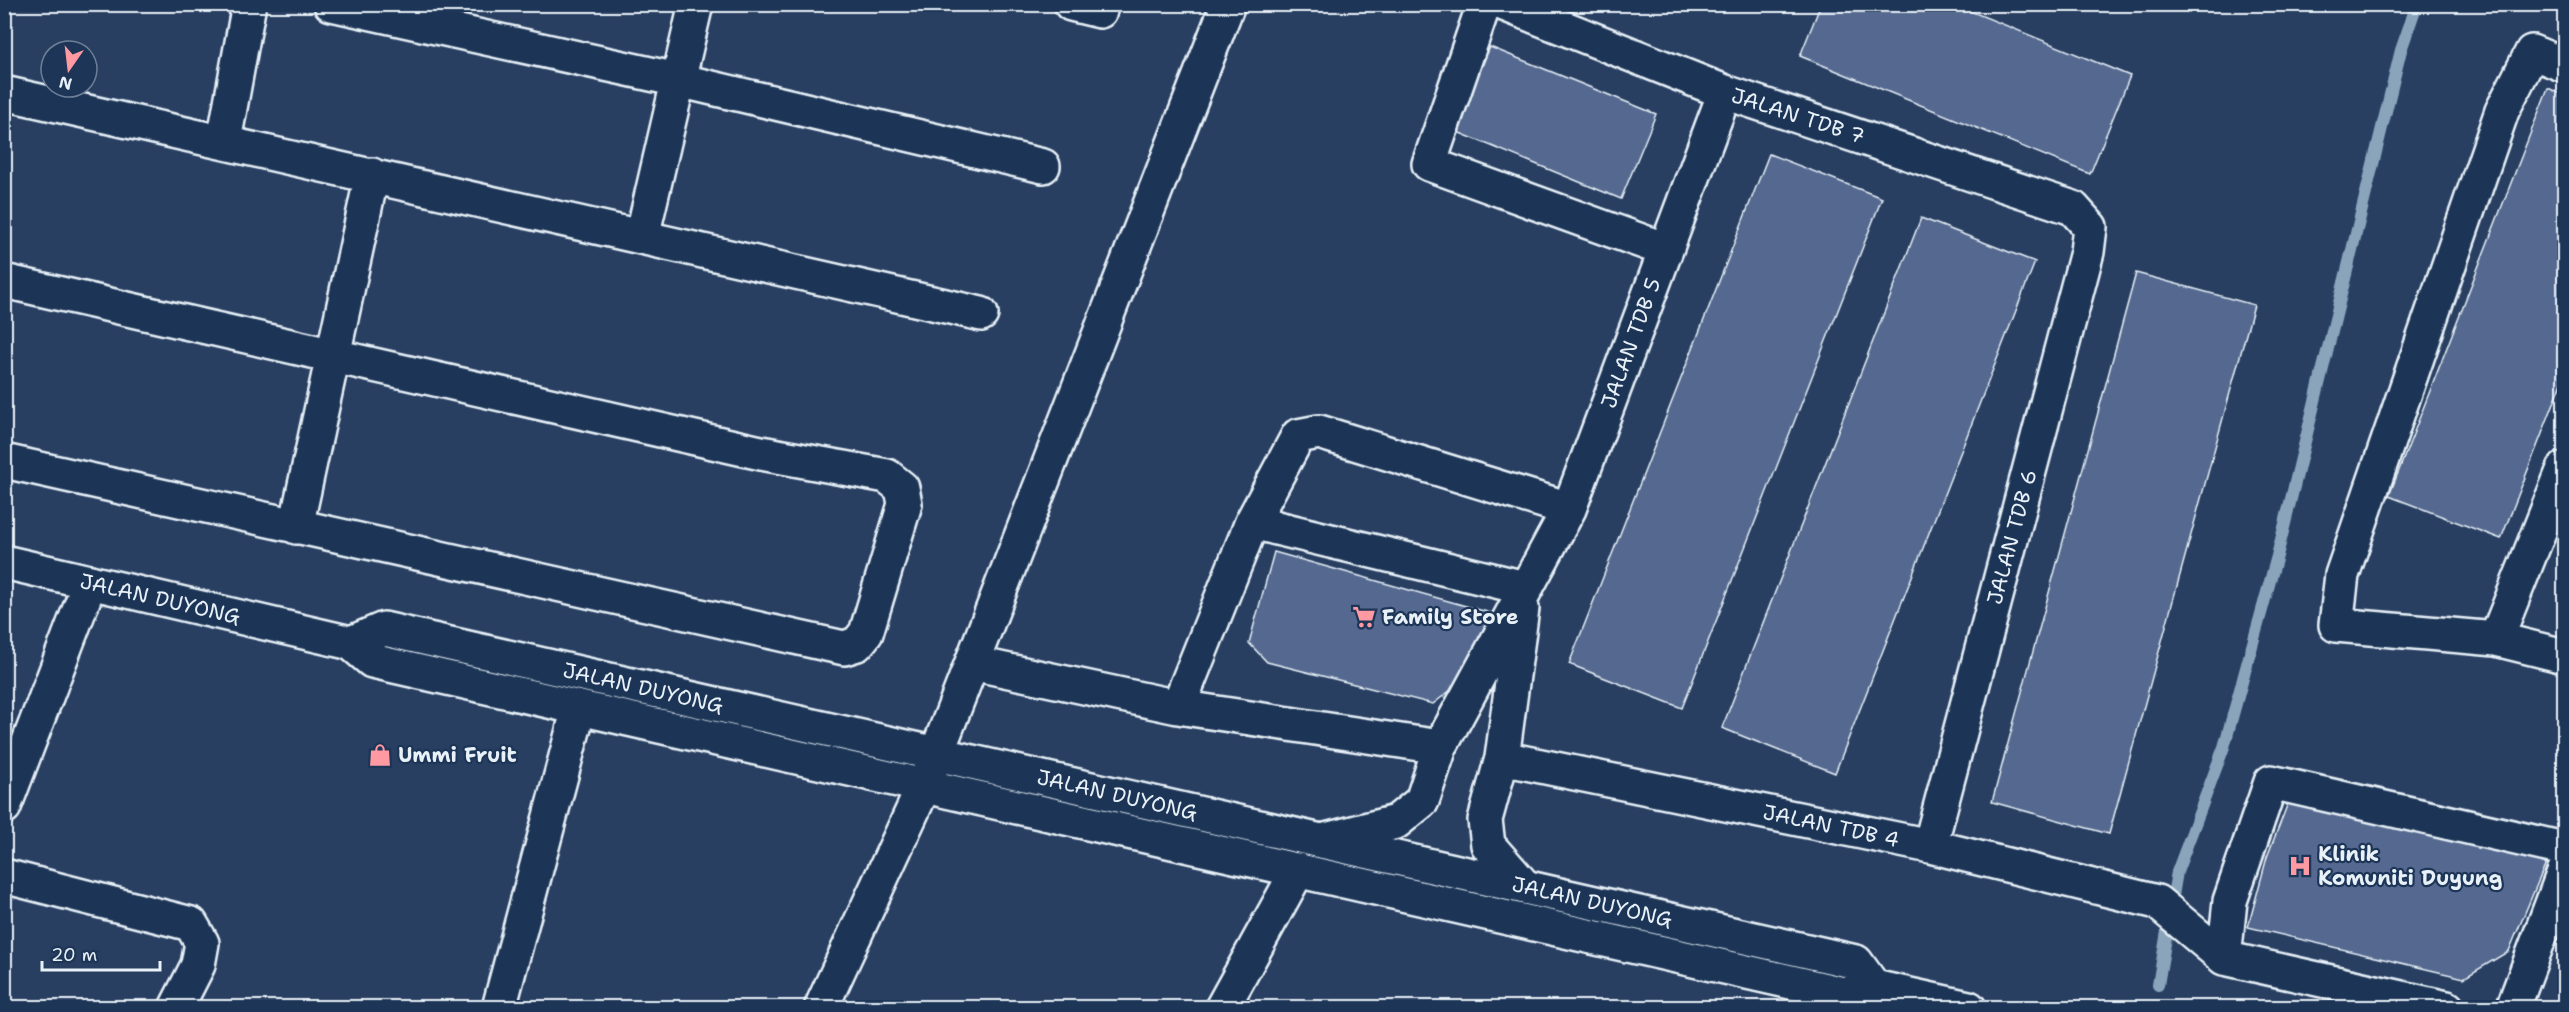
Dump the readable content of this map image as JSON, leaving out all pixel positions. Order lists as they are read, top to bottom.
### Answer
{
  "streets": {
    "street": [
      "JALAN TDB 7",
      "JALAN TDB 5",
      "JALAN TDB 6",
      "JALAN DUYONG",
      "JALAN TDB 4"
    ]
  },
  "crossings": [
    ["JALAN TDB 7", "JALAN TDB 5"],
    ["JALAN TDB 7", "JALAN TDB 6"],
    ["JALAN TDB 5", "JALAN DUYONG"],
    ["JALAN TDB 6", "JALAN TDB 4"]
  ],
  "places": {
    "supermarket": ["Family Store"],
    "shop": ["Ummi Fruit"],
    "hospital": ["Klinik Komuniti Duyung"]
  },
  "scale_bar": "20 m",
  "north": "bottom"
}
